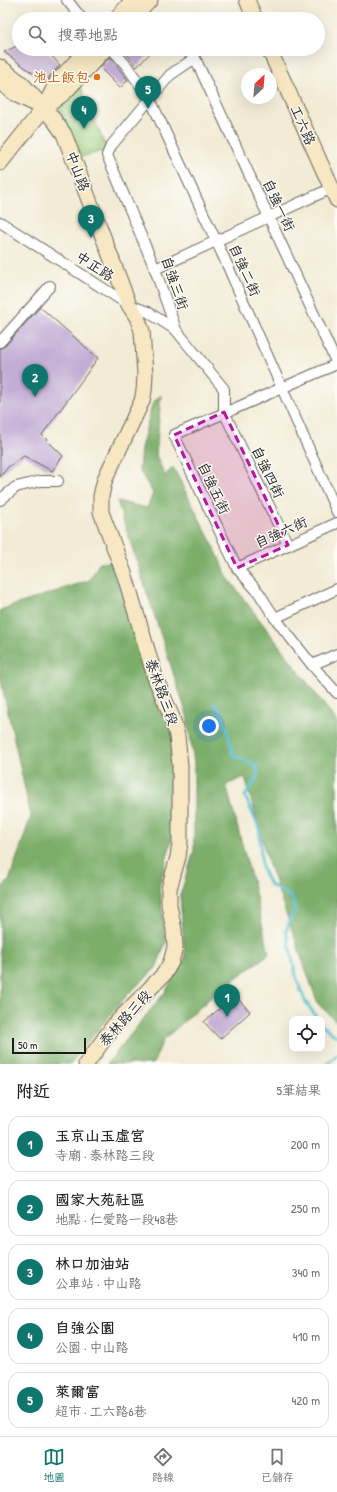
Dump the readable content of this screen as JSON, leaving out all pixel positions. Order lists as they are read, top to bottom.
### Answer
{
  "streets": {
    "main road": ["工六路", "中山路", "泰林路三段"],
    "street": [
      "自強一街",
      "中正路",
      "自強二街",
      "自強三街",
      "自強四街",
      "自強五街",
      "自強六街"
    ]
  },
  "crossings": [
    ["中山路", "中正路"],
    ["中山路", "泰林路三段"],
    ["自強一街", "自強二街"],
    ["自強一街", "自強三街"],
    ["自強一街", "自強五街"],
    ["中正路", "自強三街"],
    ["中正路", "泰林路三段"],
    ["自強二街", "自強三街"],
    ["自強二街", "自強五街"],
    ["自強三街", "自強四街"],
    ["自強三街", "自強五街"],
    ["自強四街", "自強五街"],
    ["自強四街", "自強六街"],
    ["自強五街", "自強六街"]
  ],
  "places": ["池上飯包"],
  "scale_bar": "50 m",
  "north": "top right",
  "page": {
    "search": "搜尋地點",
    "pins": [
      "5",
      "4",
      "3",
      "2",
      "1"
    ],
    "scale": "50 m",
    "heading": ["附近", "5筆結果"],
    "list": [
      {
        "mark": "1",
        "name": "玉京山玉虛宮",
        "note": "寺廟 · 泰林路三段",
        "value": "200 m"
      },
      {
        "mark": "2",
        "name": "國家大苑社區",
        "note": "地點 · 仁愛路一段48巷",
        "value": "250 m"
      },
      {
        "mark": "3",
        "name": "林口加油站",
        "note": "公車站 · 中山路",
        "value": "340 m"
      },
      {
        "mark": "4",
        "name": "自強公園",
        "note": "公園 · 中山路",
        "value": "410 m"
      },
      {
        "mark": "5",
        "name": "萊爾富",
        "note": "超市 · 工六路6巷",
        "value": "420 m"
      }
    ],
    "nav": ["地圖", "路線", "已儲存"]
  }
}
